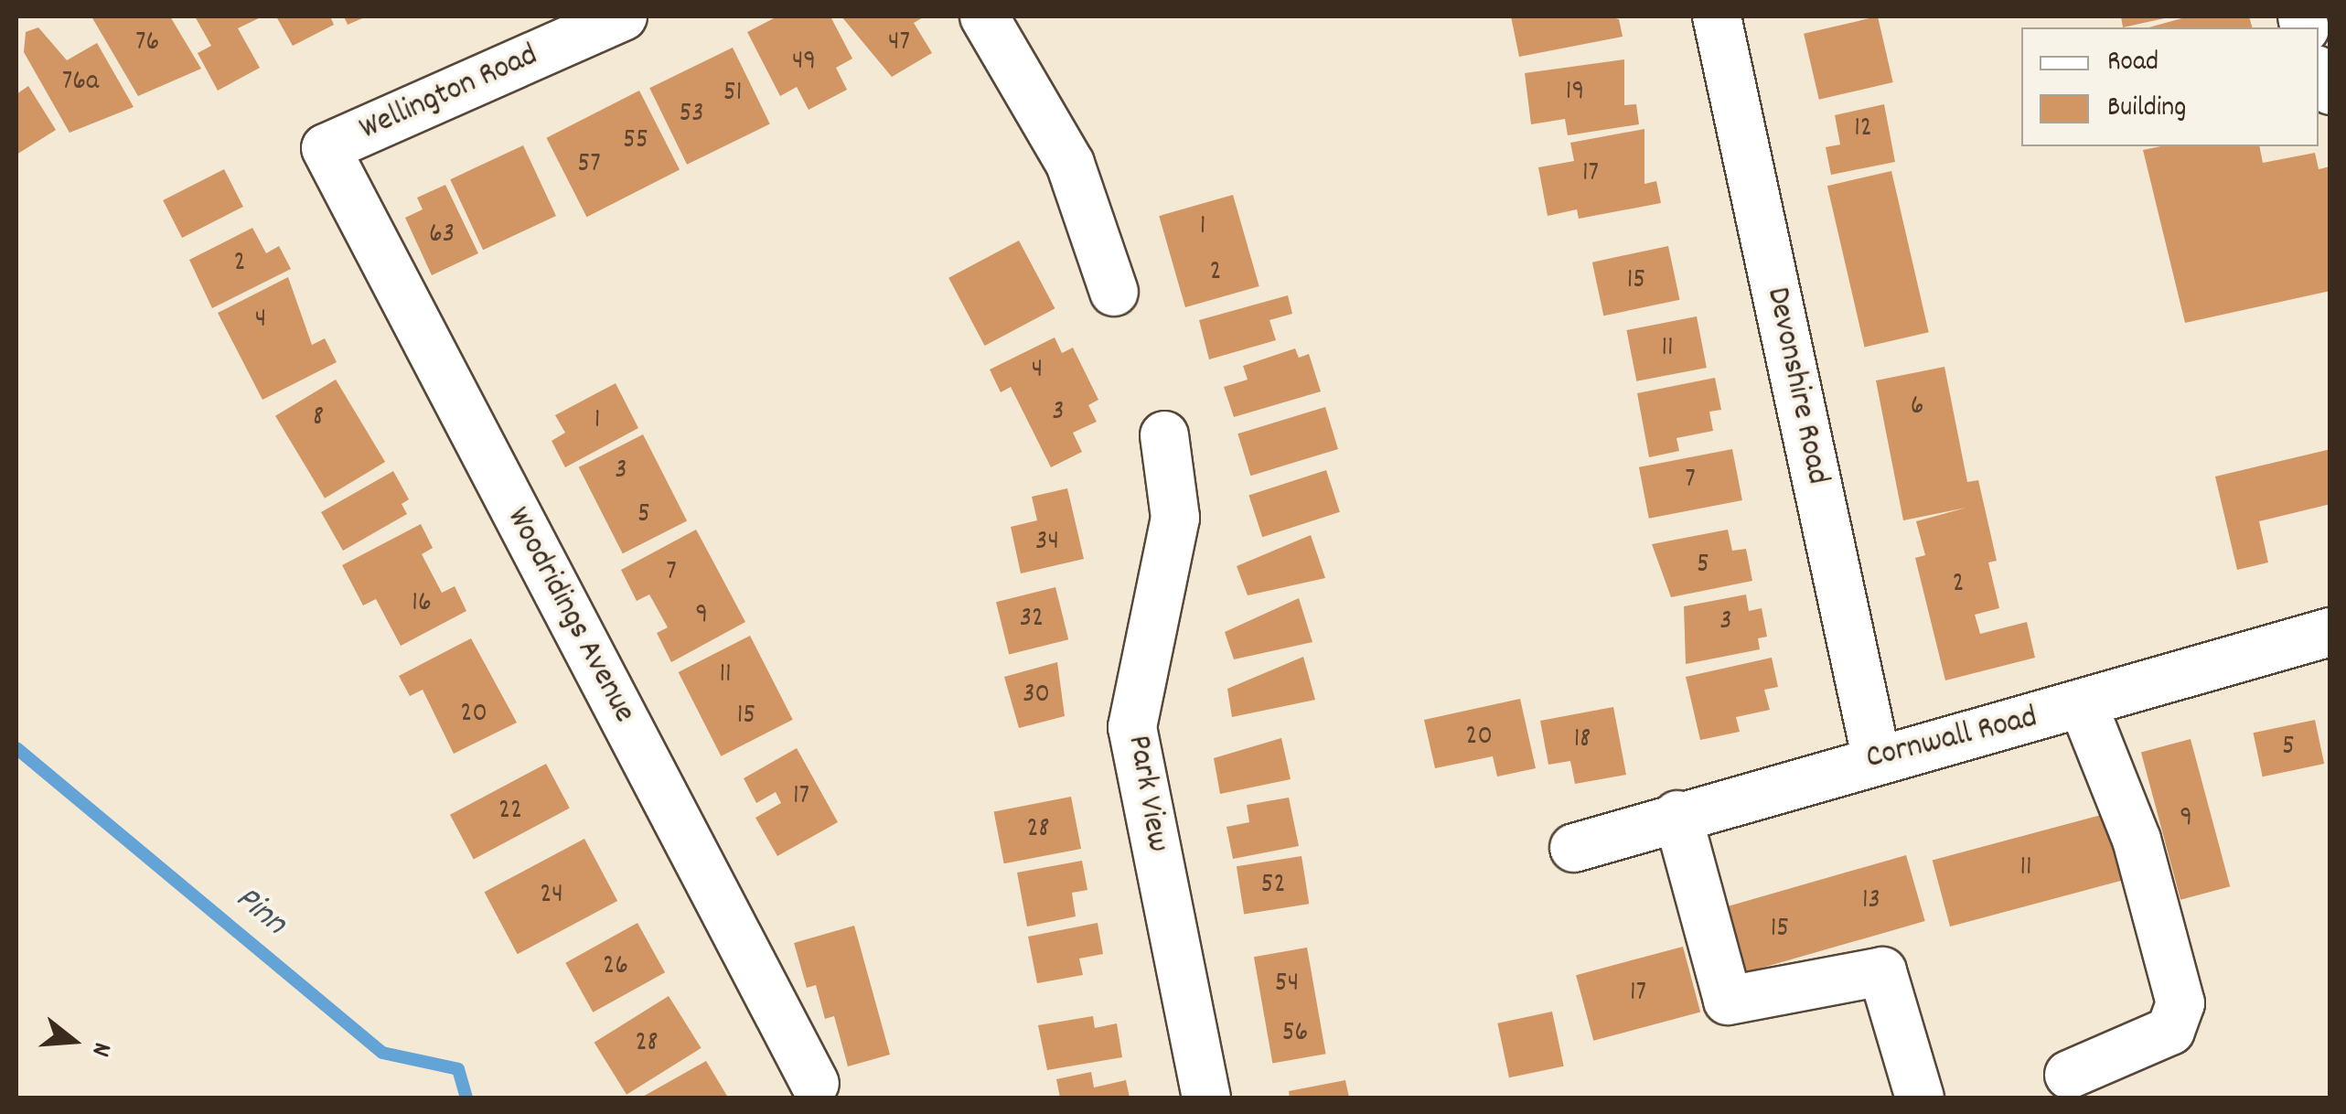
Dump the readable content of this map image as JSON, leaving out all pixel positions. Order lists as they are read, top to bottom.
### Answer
{
  "streets": {
    "street": [
      "Wellington Road",
      "Devonshire Road",
      "Woodridings Avenue",
      "Cornwall Road",
      "Park View"
    ]
  },
  "crossings": [
    ["Wellington Road", "Woodridings Avenue"],
    ["Devonshire Road", "Cornwall Road"]
  ],
  "water": ["Pinn"],
  "house_numbers": [
    "76",
    "47",
    "49",
    "76a",
    "19",
    "51",
    "53",
    "12",
    "55",
    "57",
    "17",
    "1",
    "63",
    "2",
    "2",
    "15",
    "4",
    "11",
    "4",
    "6",
    "3",
    "8",
    "1",
    "3",
    "7",
    "5",
    "34",
    "5",
    "7",
    "2",
    "16",
    "9",
    "32",
    "3",
    "11",
    "30",
    "20",
    "15",
    "20",
    "18",
    "5",
    "17",
    "22",
    "9",
    "28",
    "11",
    "52",
    "24",
    "13",
    "15",
    "26",
    "54",
    "17",
    "56",
    "28"
  ],
  "legend": ["Road", "Building"],
  "north": "right"
}
